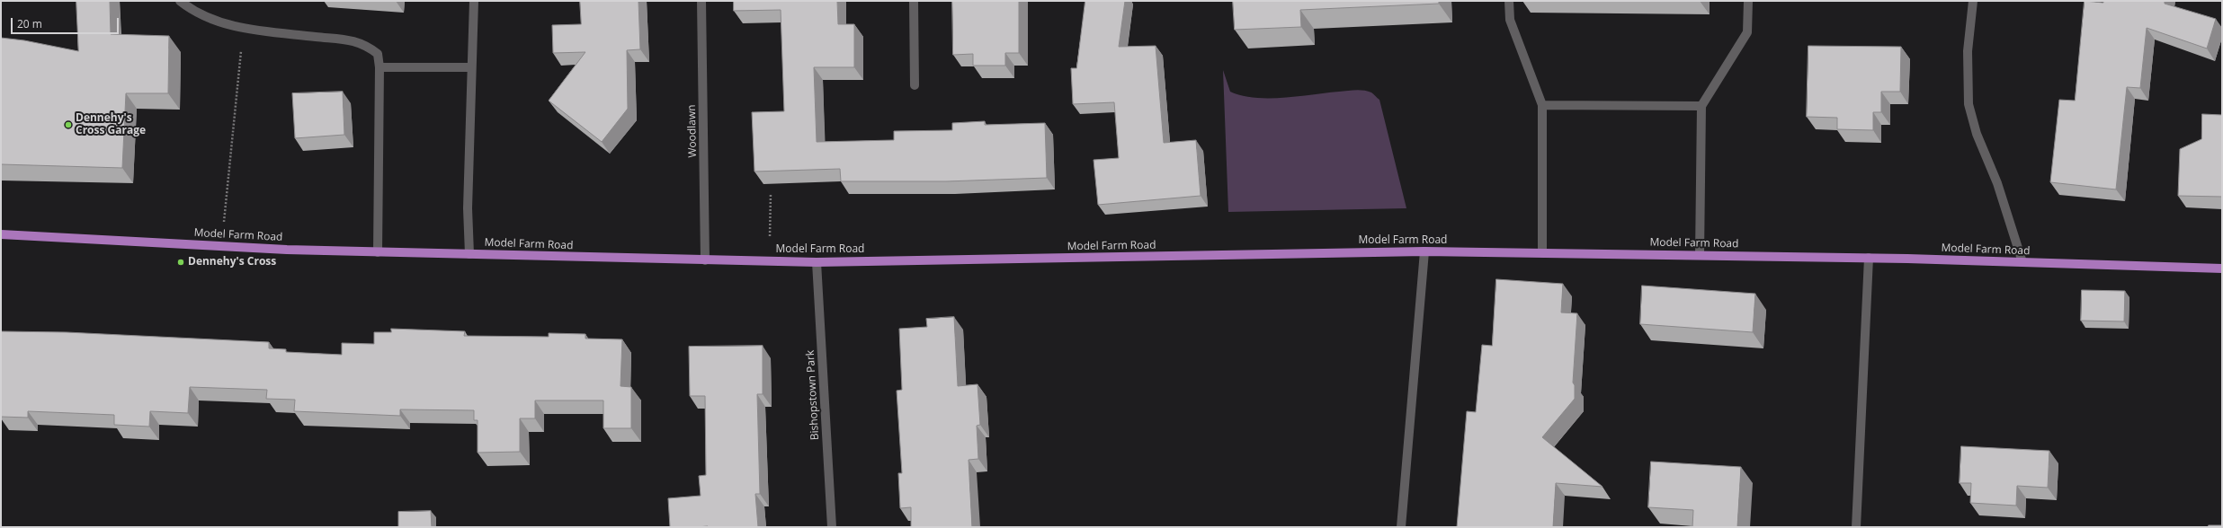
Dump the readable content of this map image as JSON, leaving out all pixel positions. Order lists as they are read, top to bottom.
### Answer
{
  "streets": {
    "main road": ["Model Farm Road"],
    "street": ["Woodlawn", "Bishopstown Park"]
  },
  "crossings": [
    ["Woodlawn", "Model Farm Road"],
    ["Model Farm Road", "Bishopstown Park"]
  ],
  "places": ["Dennehy's Cross Garage", "Dennehy's Cross"],
  "scale_bar": "20 m"
}
